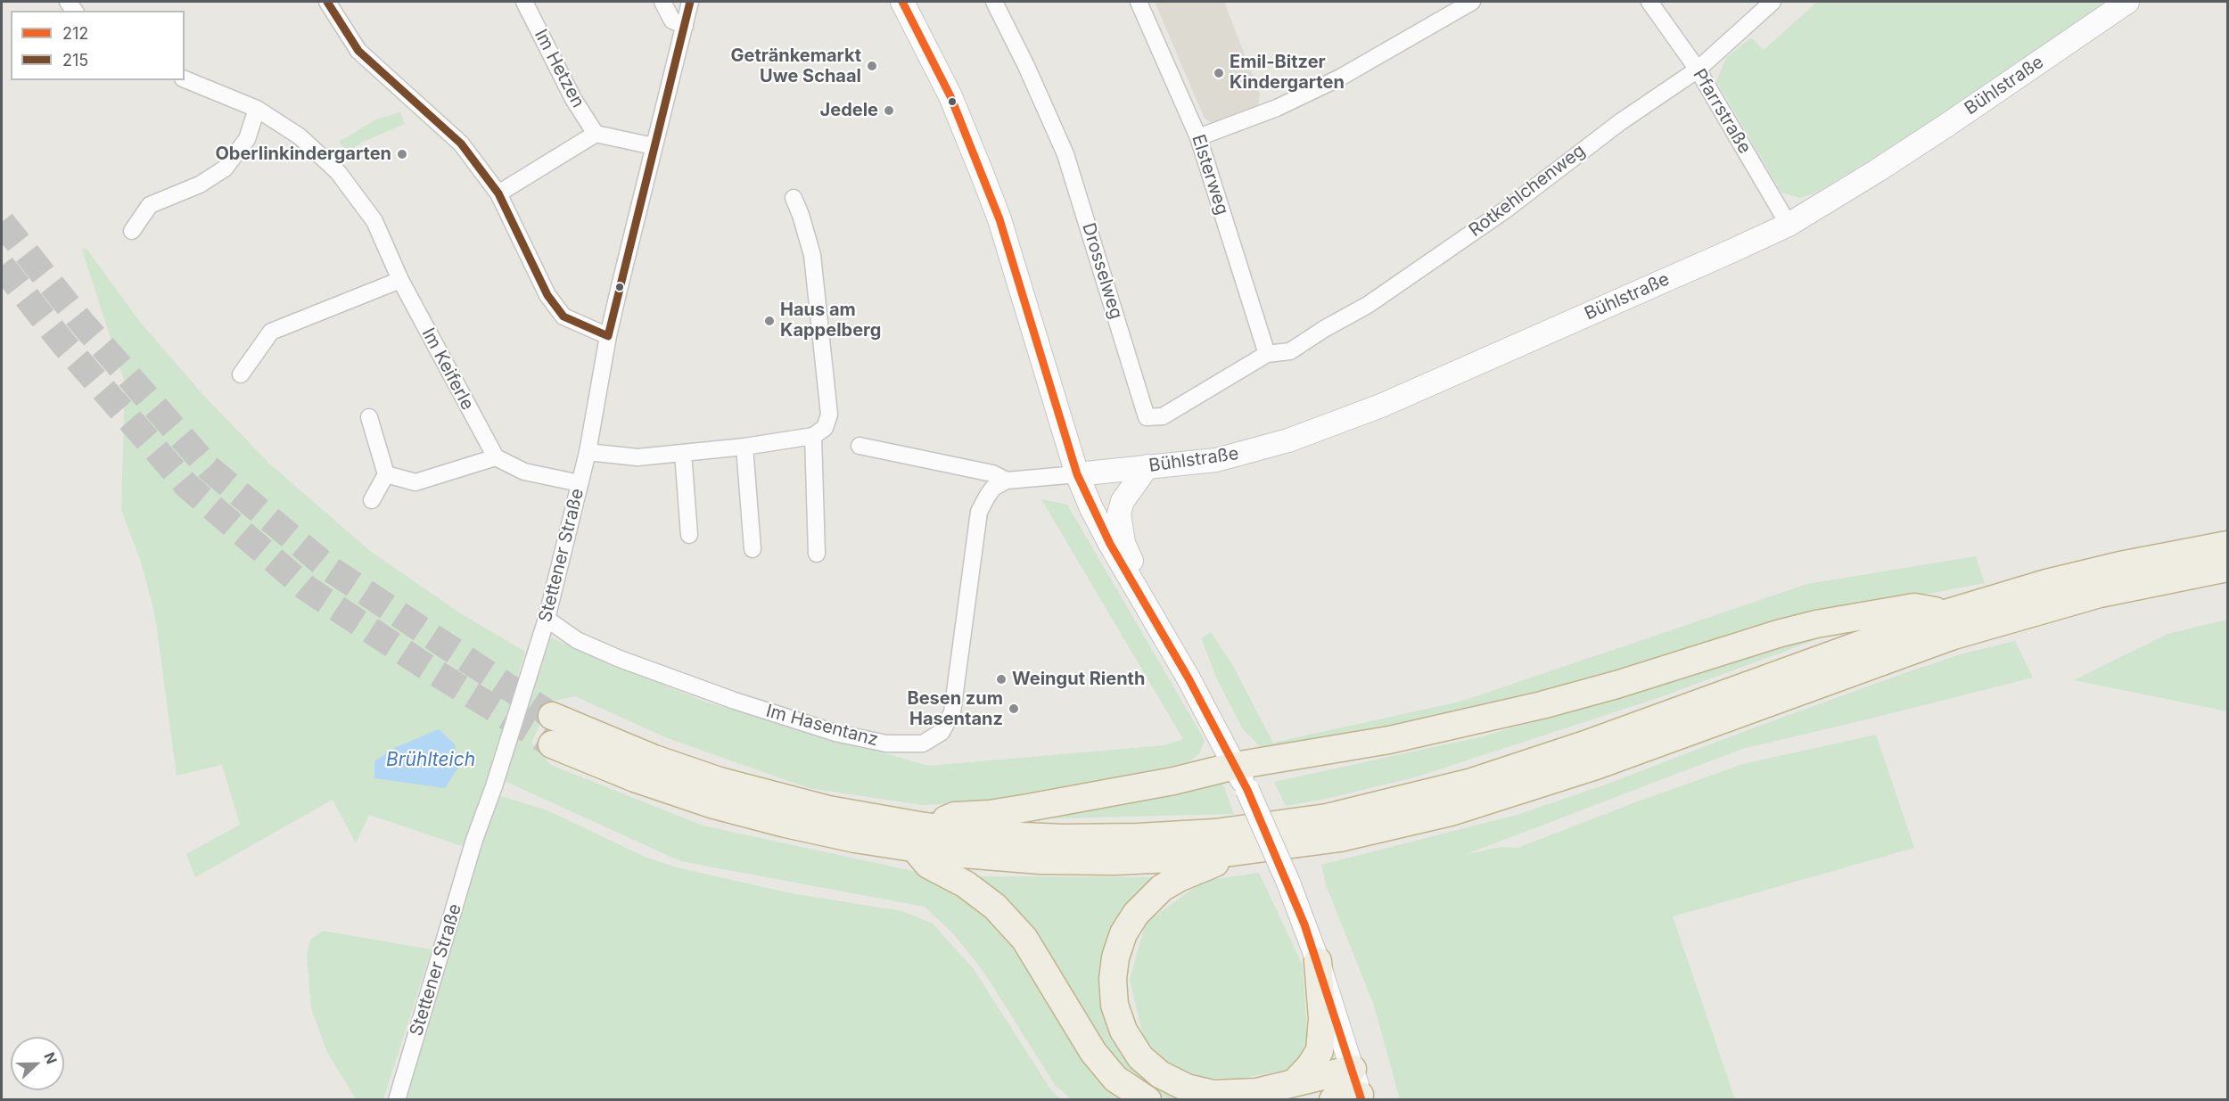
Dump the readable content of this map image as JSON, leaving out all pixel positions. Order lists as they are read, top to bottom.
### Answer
{
  "streets": {
    "main road": ["Bühlstraße"],
    "street": [
      "Im Hetzen",
      "Pfarrstraße",
      "Elsterweg",
      "Rotkehlchenweg",
      "Drosselweg",
      "Im Keiferle",
      "Stettener Straße",
      "Im Hasentanz"
    ]
  },
  "crossings": [
    ["Bühlstraße", "Pfarrstraße"],
    ["Pfarrstraße", "Rotkehlchenweg"],
    ["Elsterweg", "Rotkehlchenweg"],
    ["Elsterweg", "Drosselweg"],
    ["Rotkehlchenweg", "Drosselweg"],
    ["Stettener Straße", "Im Hasentanz"]
  ],
  "water": ["Brühlteich"],
  "places": [
    "Getränkemarkt Uwe Schaal",
    "Emil-Bitzer Kindergarten",
    "Jedele",
    "Oberlinkindergarten",
    "Haus am Kappelberg",
    "Weingut Rienth",
    "Besen zum Hasentanz"
  ],
  "lines": ["transit line 212", "transit line 215"],
  "legend": ["212", "215"],
  "north": "right"
}
